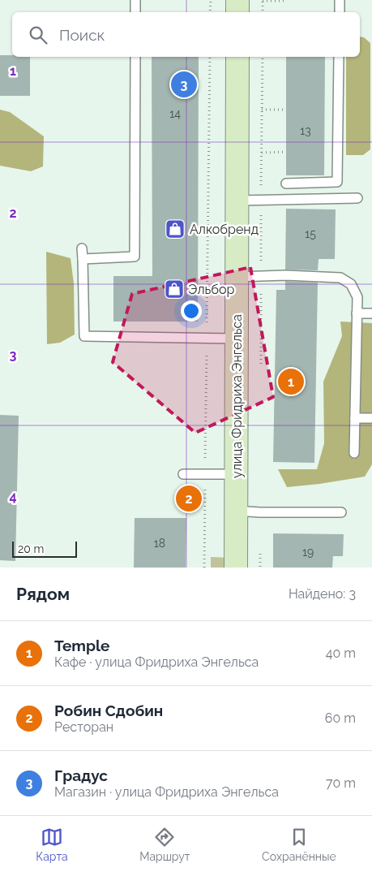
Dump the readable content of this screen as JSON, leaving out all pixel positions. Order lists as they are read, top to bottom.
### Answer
{
  "streets": {
    "street": ["улица Фридриха Энгельса"]
  },
  "places": {
    "shop": ["Алкобренд", "Эльбор"]
  },
  "house_numbers": [
    "14",
    "13",
    "15",
    "18",
    "19"
  ],
  "scale_bar": "20 m",
  "page": {
    "search": "Поиск",
    "pins": ["3", "1", "2"],
    "scale": "20 m",
    "heading": ["Рядом", "Найдено: 3"],
    "list": [
      {
        "mark": "1",
        "name": "Temple",
        "note": "Кафе · улица Фридриха Энгельса",
        "value": "40 m"
      },
      {
        "mark": "2",
        "name": "Робин Сдобин",
        "note": "Ресторан",
        "value": "60 m"
      },
      {
        "mark": "3",
        "name": "Градус",
        "note": "Магазин · улица Фридриха Энгельса",
        "value": "70 m"
      }
    ],
    "nav": ["Карта", "Маршрут", "Сохранённые"]
  },
  "grid": {
    "rows": [
      "1",
      "2",
      "3",
      "4"
    ]
  }
}
